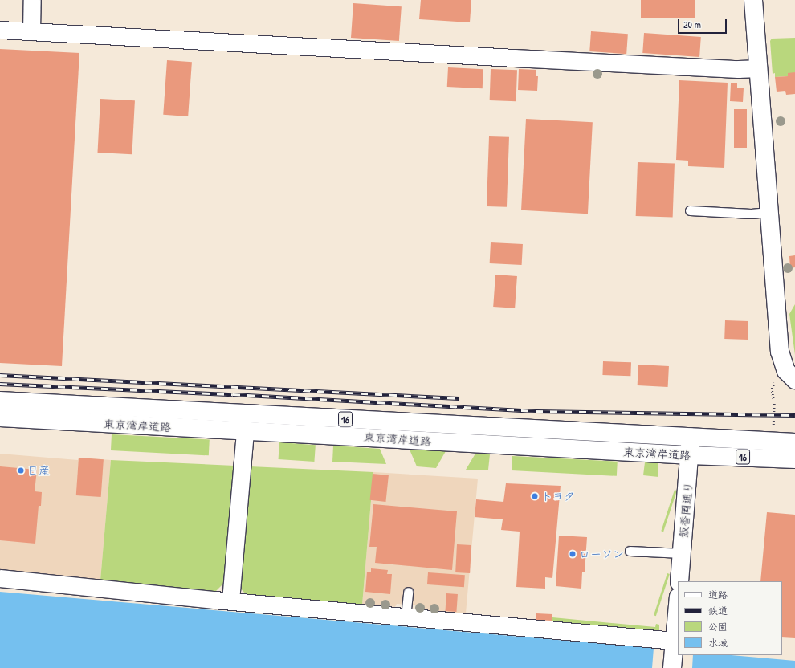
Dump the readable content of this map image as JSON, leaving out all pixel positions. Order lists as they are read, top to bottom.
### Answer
{
  "streets": {
    "main road": ["16", "東京湾岸道路", "飯香岡通り"]
  },
  "crossings": [
    ["東京湾岸道路", "飯香岡通り"]
  ],
  "places": ["日産", "トヨタ", "ローソン"],
  "legend": [
    "道路",
    "鉄道",
    "公園",
    "水域"
  ],
  "scale_bar": "20 m"
}
